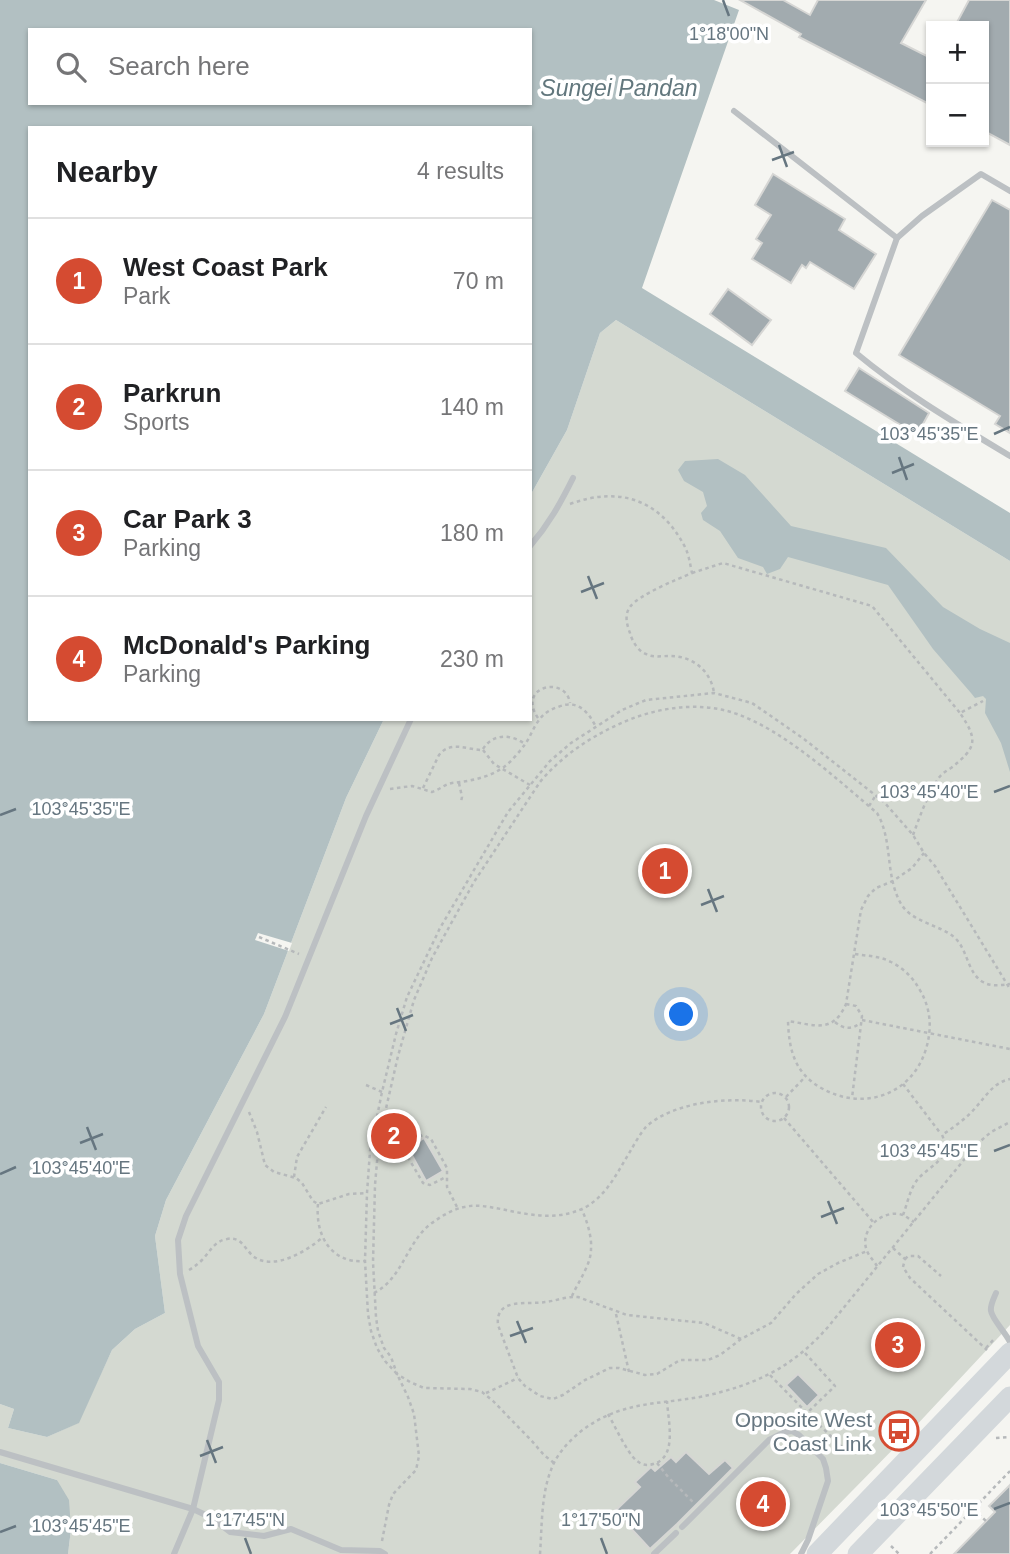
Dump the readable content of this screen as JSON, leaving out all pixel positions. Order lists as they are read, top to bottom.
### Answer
{
  "water": ["Sungei Pandan"],
  "places": {
    "bus stop": ["Opposite West Coast Link"]
  },
  "page": {
    "map_buttons": ["+", "−"],
    "search": "Search here",
    "heading": ["Nearby", "4 results"],
    "list": [
      {
        "mark": "1",
        "name": "West Coast Park",
        "note": "Park",
        "value": "70 m"
      },
      {
        "mark": "2",
        "name": "Parkrun",
        "note": "Sports",
        "value": "140 m"
      },
      {
        "mark": "3",
        "name": "Car Park 3",
        "note": "Parking",
        "value": "180 m"
      },
      {
        "mark": "4",
        "name": "McDonald's Parking",
        "note": "Parking",
        "value": "230 m"
      }
    ],
    "pins": [
      "1",
      "2",
      "3",
      "4"
    ]
  },
  "coordinates": [
    "1°18'00\"N",
    "103°45'35\"E",
    "103°45'40\"E",
    "103°45'45\"E",
    "103°45'50\"E",
    "1°17'45\"N",
    "1°17'50\"N"
  ]
}
